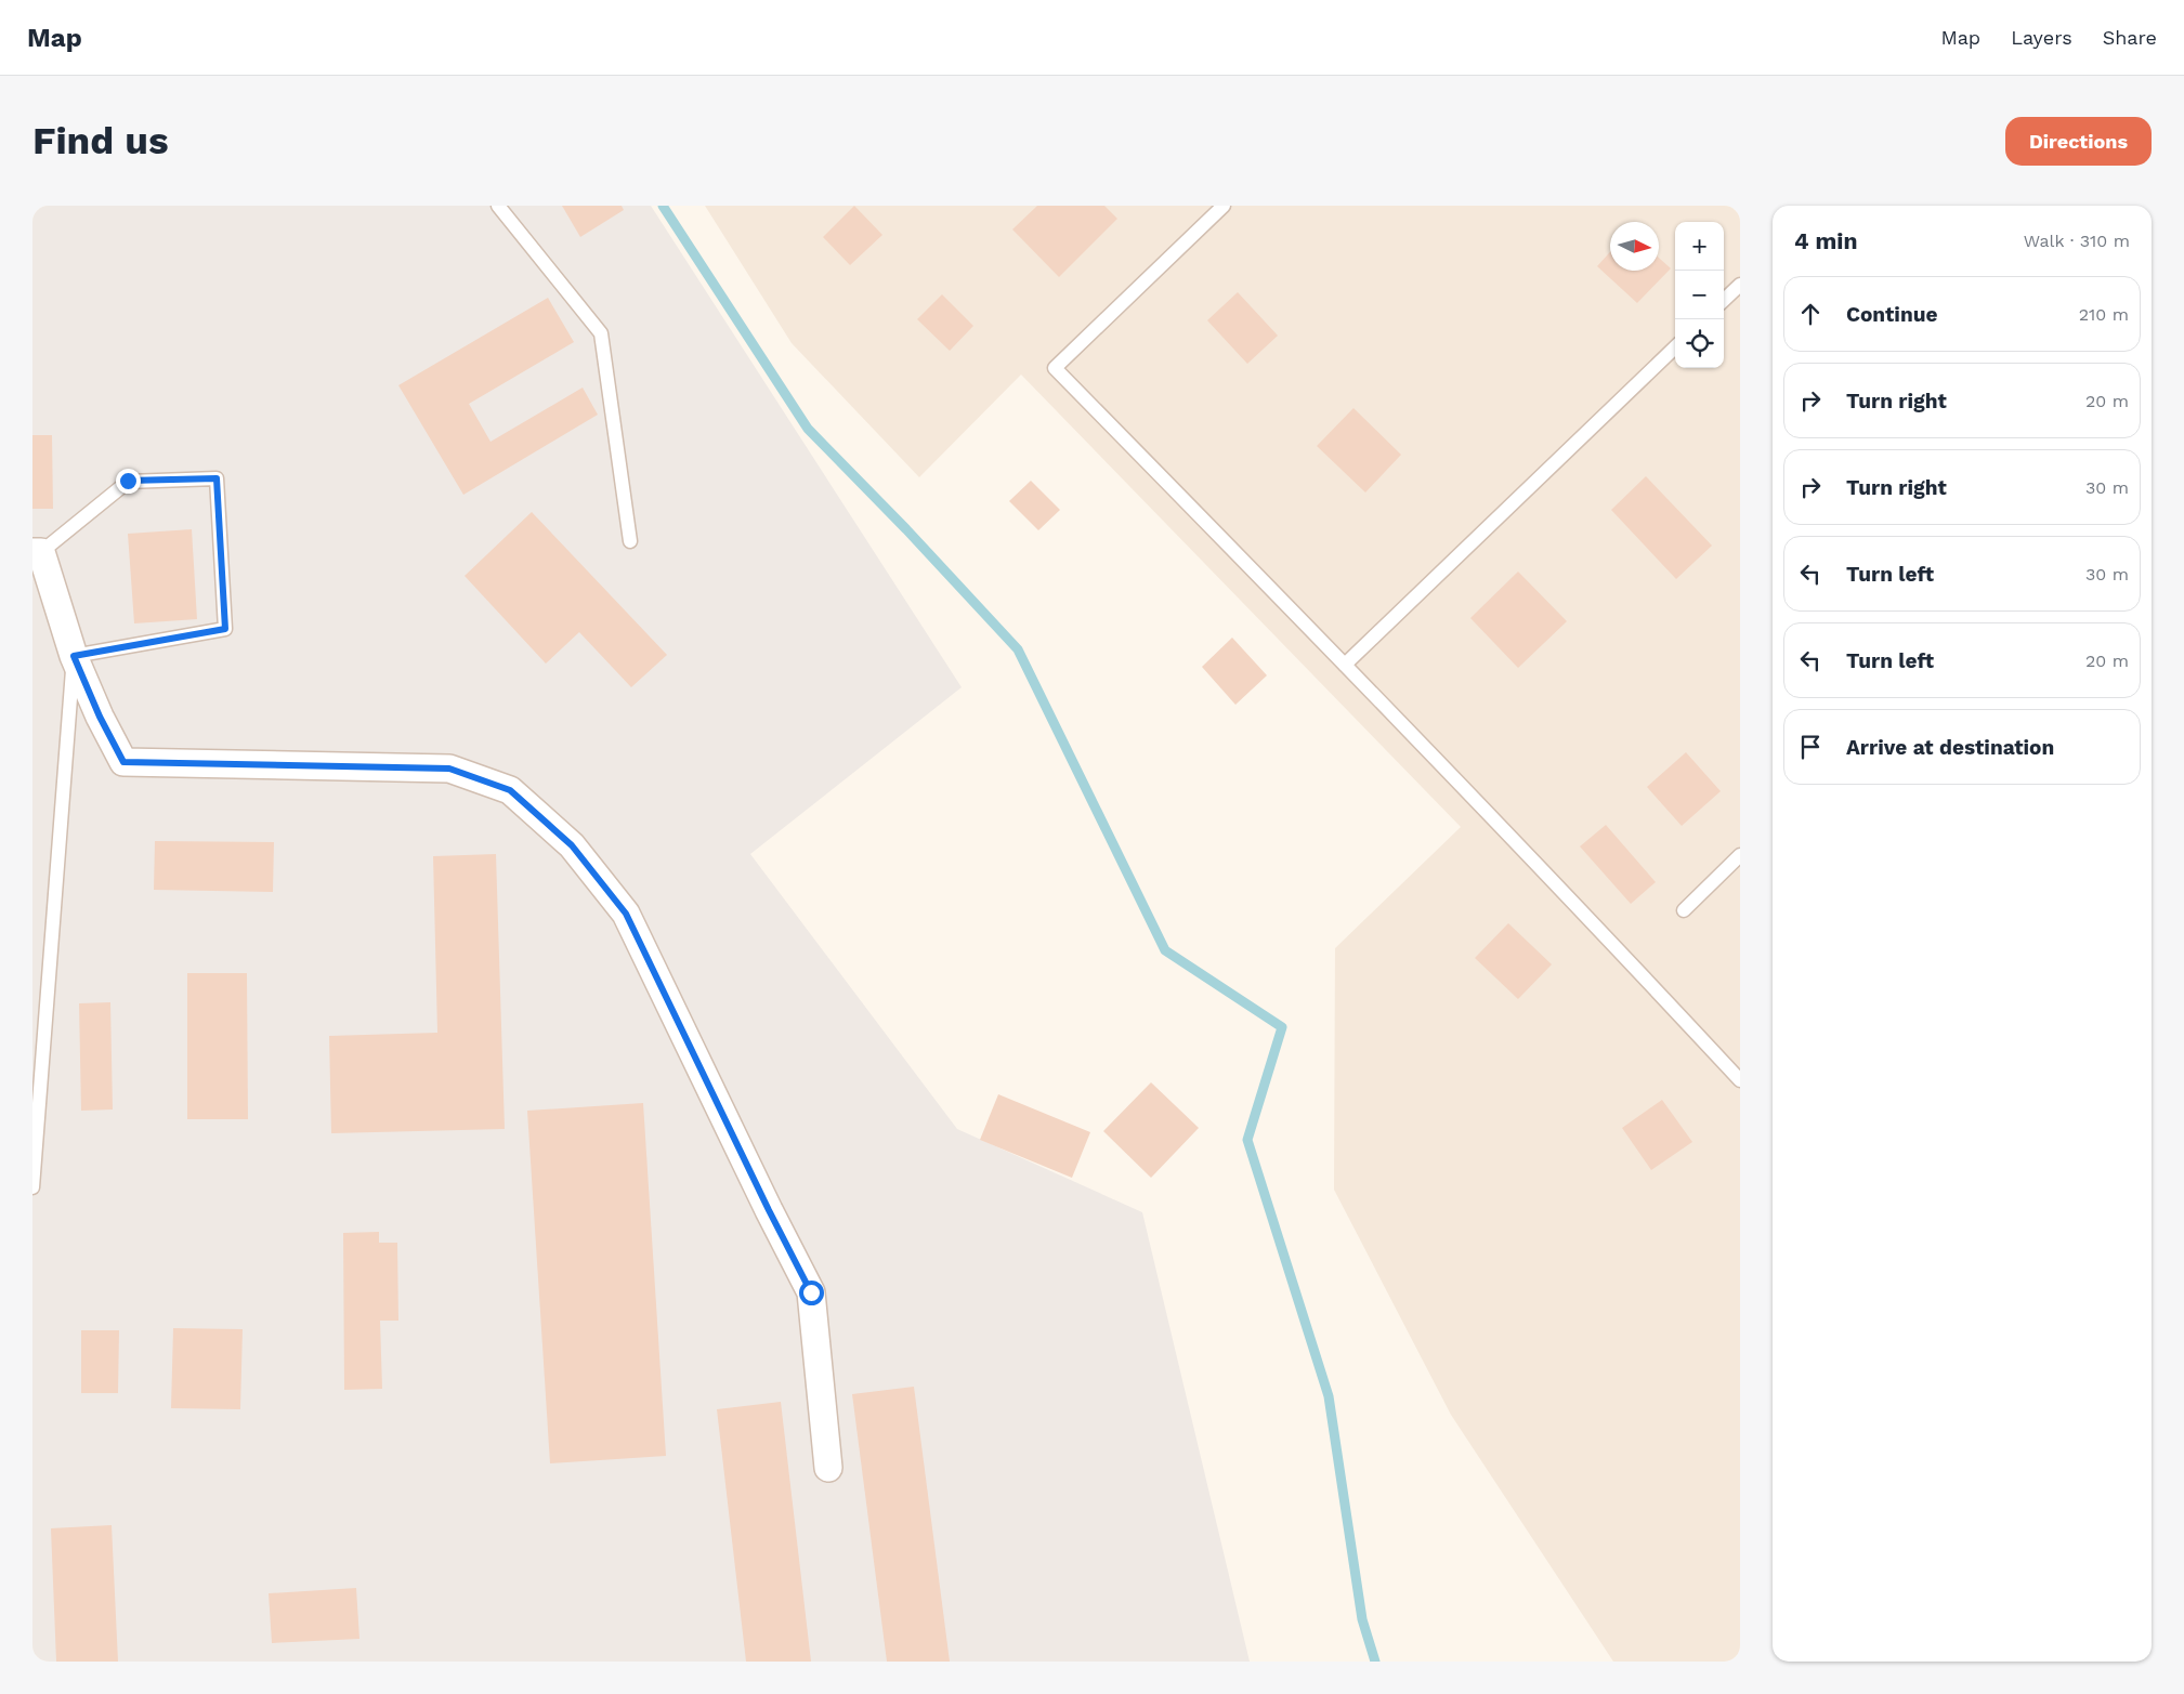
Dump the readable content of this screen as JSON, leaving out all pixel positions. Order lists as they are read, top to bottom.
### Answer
{
  "north": "right",
  "page": {
    "header": "Map",
    "nav": ["Map", "Layers", "Share"],
    "buttons": "Directions",
    "title": "Find us",
    "heading": ["4 min", "Walk · 310 m"],
    "map_buttons": ["+", "−"],
    "list": [
      ["Continue", "210 m"],
      ["Turn right", "20 m"],
      ["Turn right", "30 m"],
      ["Turn left", "30 m"],
      ["Turn left", "20 m"],
      "Arrive at destination"
    ]
  }
}
